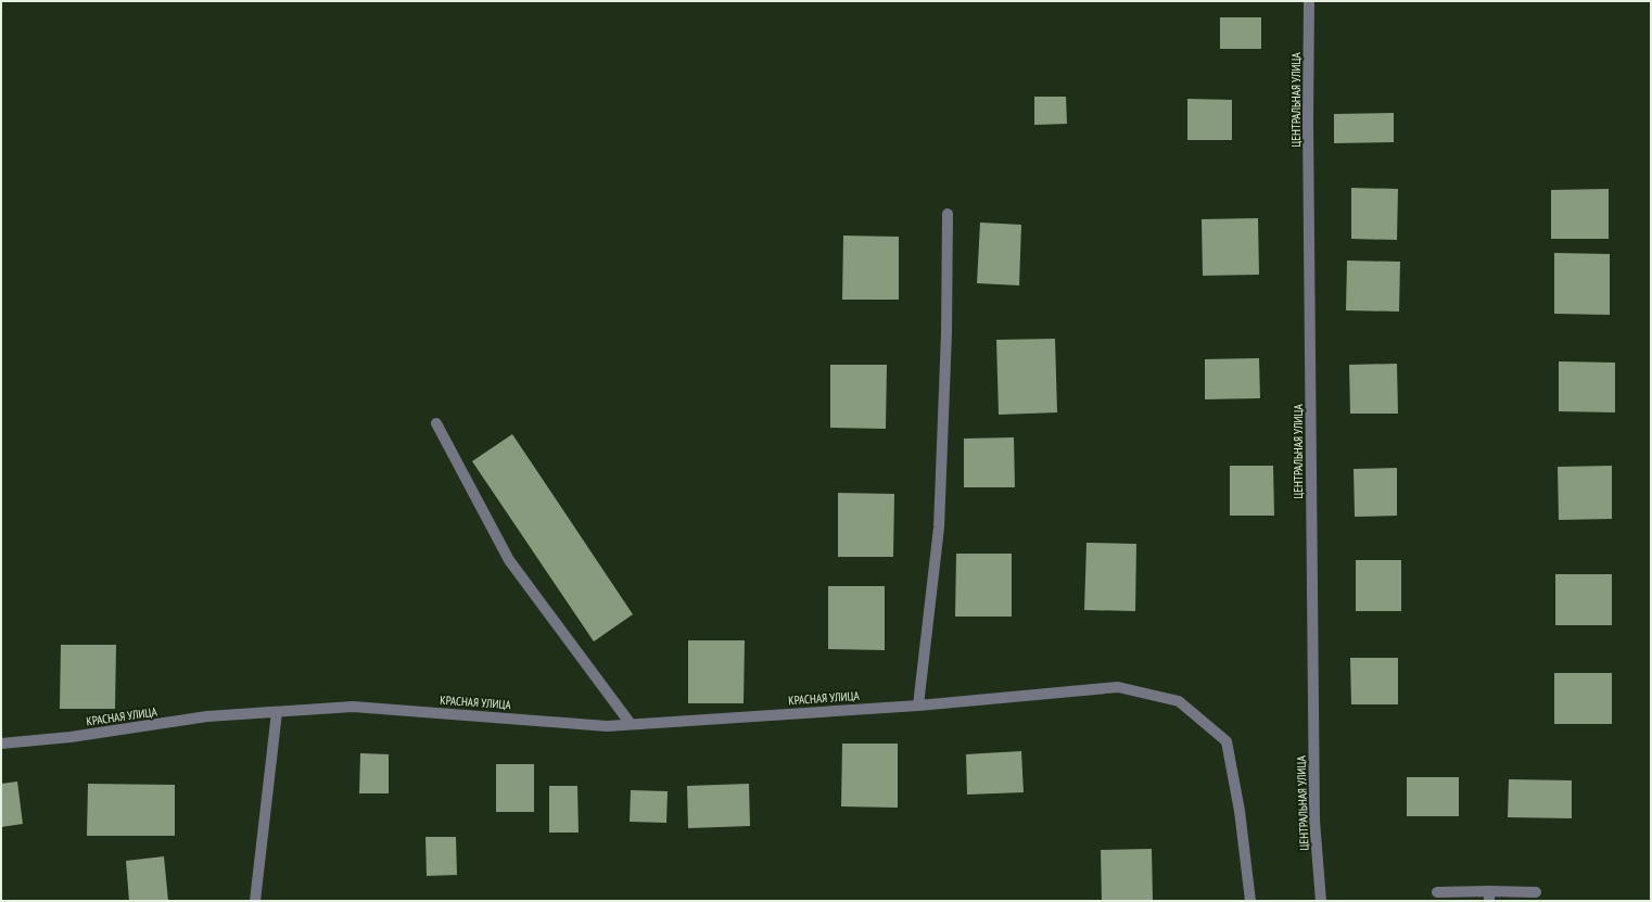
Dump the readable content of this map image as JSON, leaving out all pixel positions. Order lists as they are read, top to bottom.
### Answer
{
  "streets": {
    "street": ["ЦЕНТРАЛЬНАЯ УЛИЦА", "КРАСНАЯ УЛИЦА"]
  }
}
